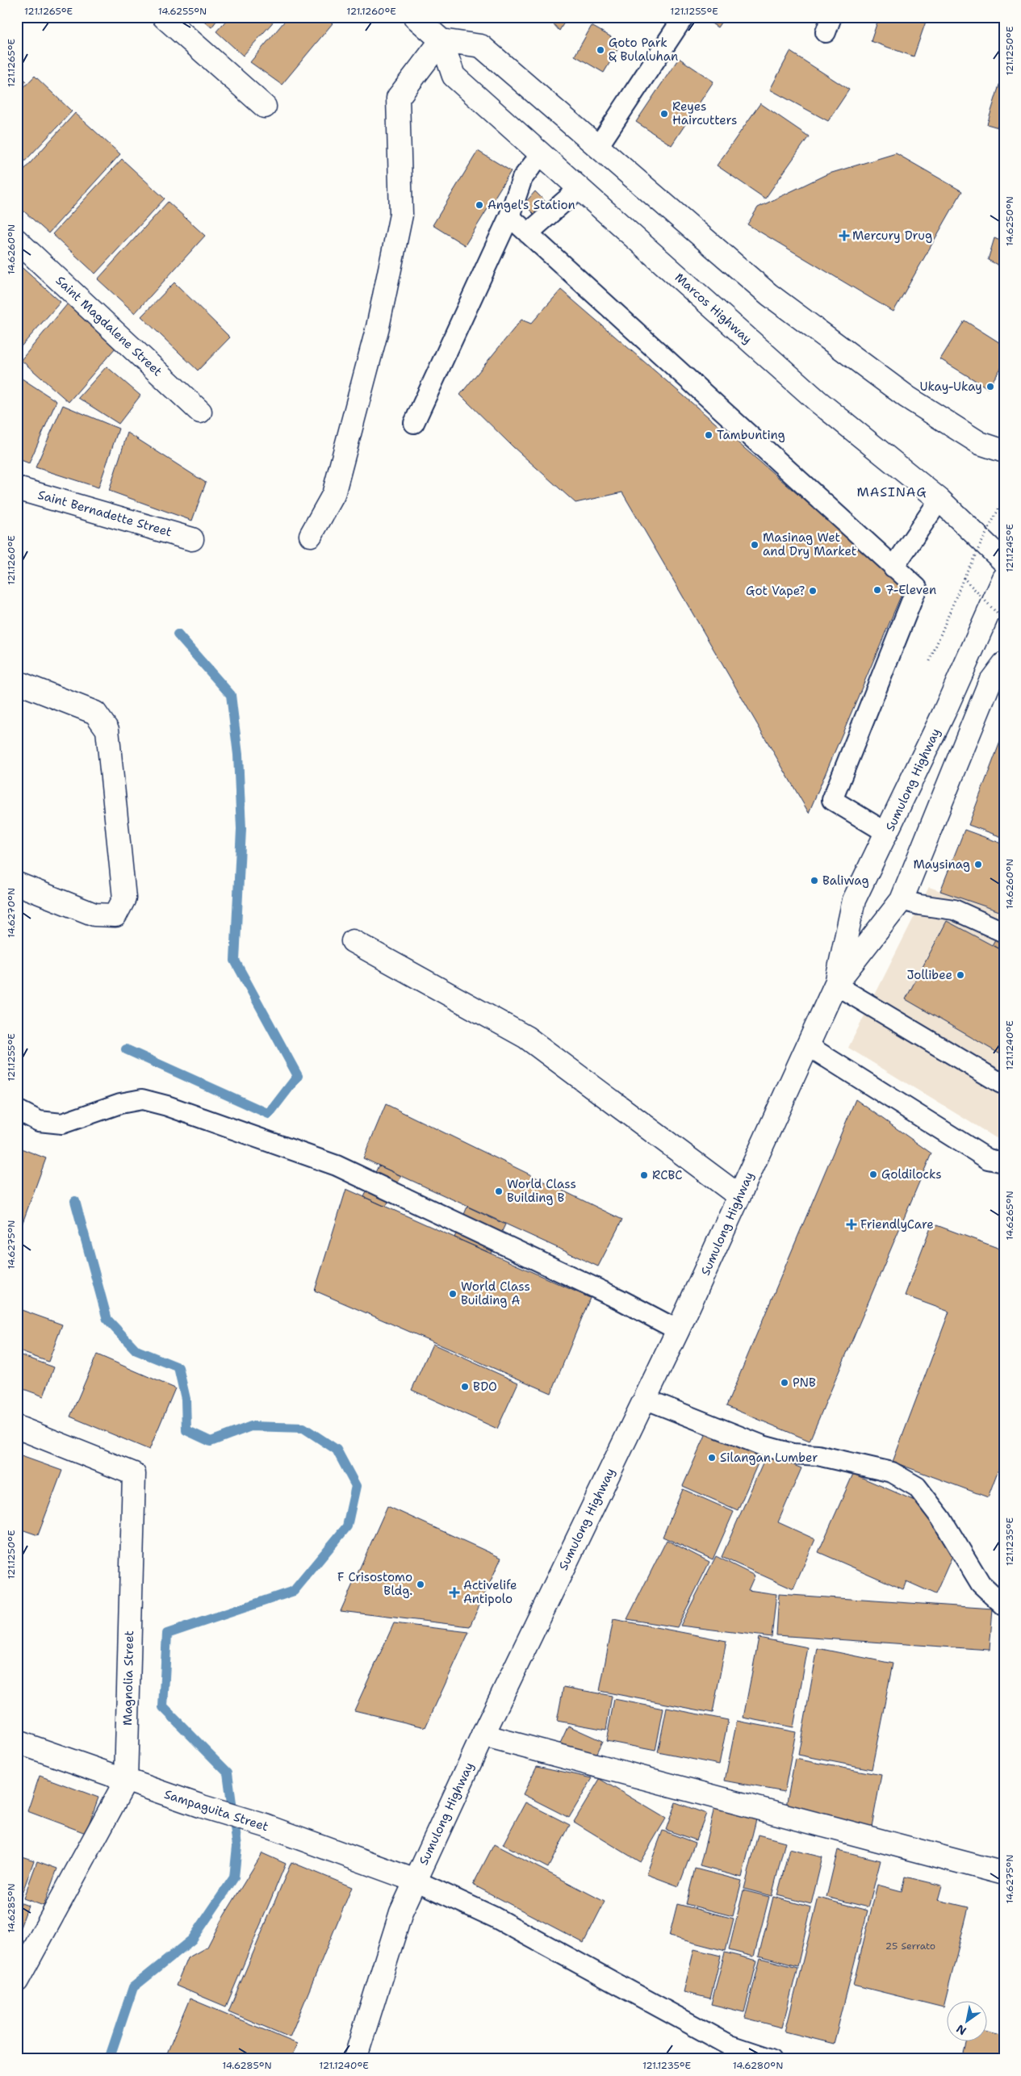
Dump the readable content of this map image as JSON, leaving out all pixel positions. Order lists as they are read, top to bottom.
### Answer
{
  "streets": {
    "street": [
      "Marcos Highway",
      "Saint Magdalene Street",
      "Saint Bernadette Street",
      "Sumulong Highway",
      "Magnolia Street",
      "Sampaguita Street"
    ]
  },
  "crossings": [
    ["Sumulong Highway", "Sampaguita Street"],
    ["Magnolia Street", "Sampaguita Street"]
  ],
  "districts": ["MASINAG"],
  "places": {
    "other": [
      "Goto Park & Bulaluhan",
      "Reyes Haircutters",
      "Angel's Station",
      "Ukay-Ukay",
      "Tambunting",
      "Masinag Wet and Dry Market",
      "7-Eleven",
      "Got Vape?",
      "Maysinag",
      "Baliwag",
      "Jollibee",
      "Goldilocks",
      "RCBC",
      "World Class Building B",
      "World Class Building A",
      "PNB",
      "BDO",
      "Silangan Lumber",
      "F Crisostomo Bldg."
    ],
    "health": ["Mercury Drug", "FriendlyCare", "Activelife Antipolo"]
  },
  "house_numbers": ["25 Serrato"],
  "north": "bottom left",
  "coordinates": [
    "121.1265°E",
    "14.6255°N",
    "121.1260°E",
    "121.1255°E",
    "121.1250°E",
    "14.6250°N",
    "14.6260°N",
    "121.1245°E",
    "14.6270°N",
    "121.1240°E",
    "14.6265°N",
    "14.6275°N",
    "121.1235°E",
    "14.6285°N",
    "14.6280°N"
  ]
}
